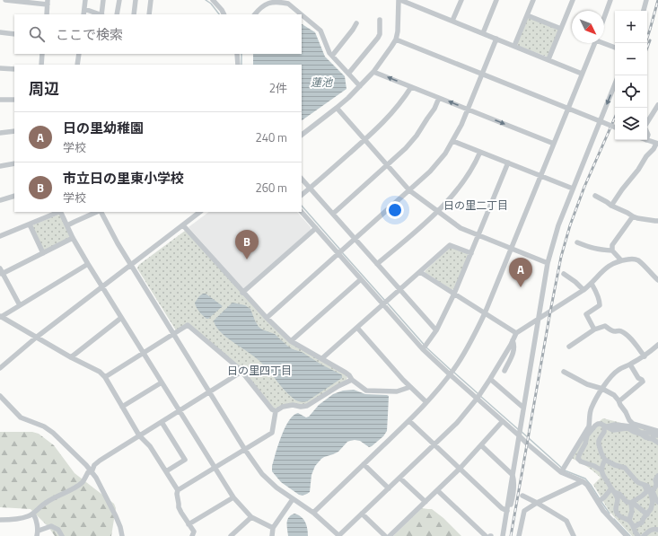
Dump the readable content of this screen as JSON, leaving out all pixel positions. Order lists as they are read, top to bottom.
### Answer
{
  "districts": ["日の里二丁目", "日の里四丁目"],
  "water": ["蓮池"],
  "north": "bottom right",
  "page": {
    "map_buttons": ["+", "−"],
    "search": "ここで検索",
    "heading": ["周辺", "2件"],
    "list": [
      {
        "mark": "A",
        "name": "日の里幼稚園",
        "note": "学校",
        "value": "240 m"
      },
      {
        "mark": "B",
        "name": "市立日の里東小学校",
        "note": "学校",
        "value": "260 m"
      }
    ],
    "pins": ["B", "A"]
  }
}
